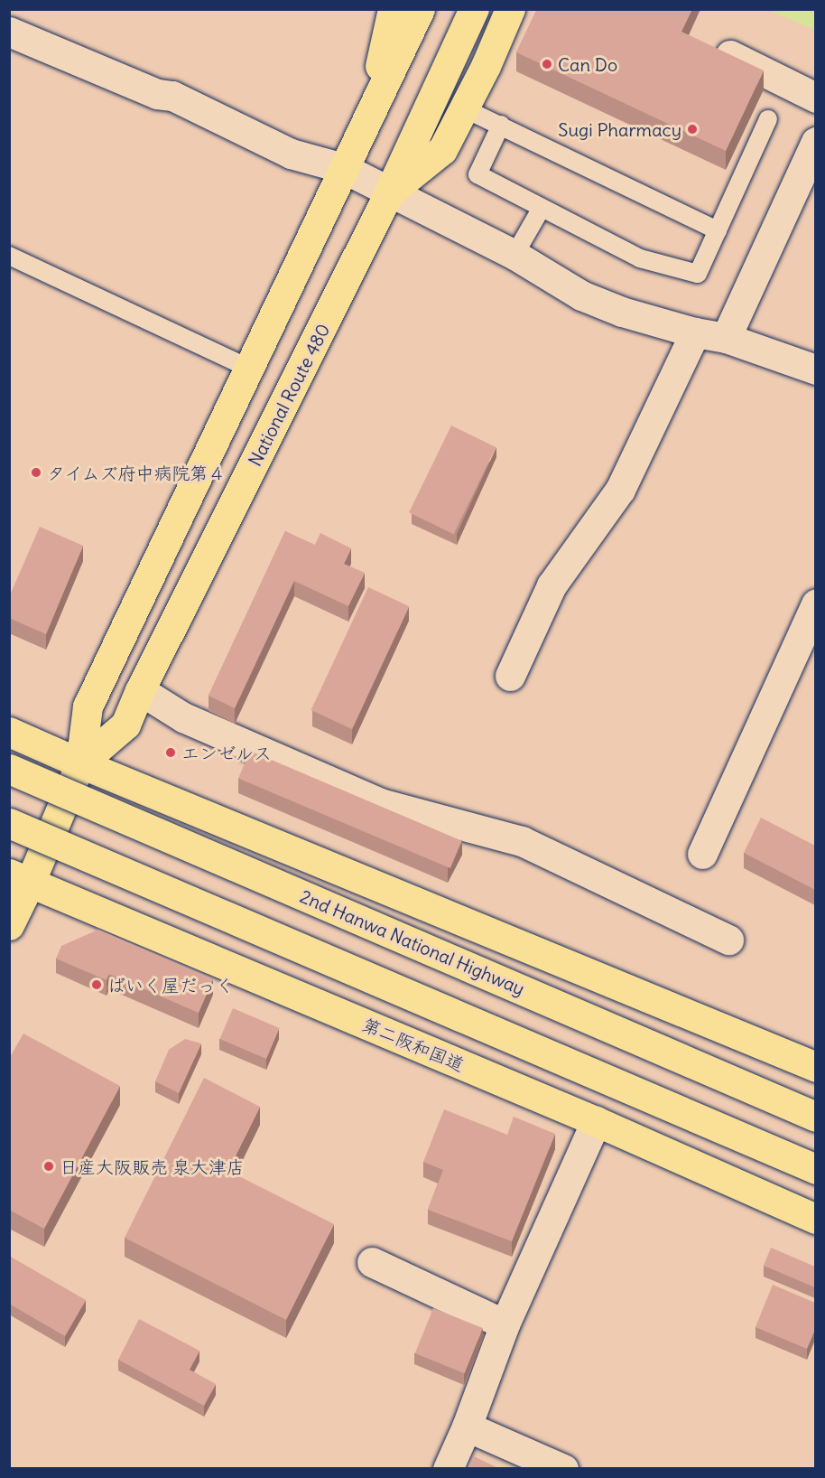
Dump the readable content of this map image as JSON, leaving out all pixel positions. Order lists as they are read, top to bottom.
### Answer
{
  "streets": {
    "main road": ["National Route 480", "2nd Hanwa National Highway", "第二阪和国道"]
  },
  "crossings": [
    ["National Route 480", "第二阪和国道"]
  ],
  "places": [
    "Can Do",
    "Sugi Pharmacy",
    "タイムズ府中病院第４",
    "エンゼルス",
    "ばいく屋だっく",
    "日産大阪販売 泉大津店"
  ]
}
